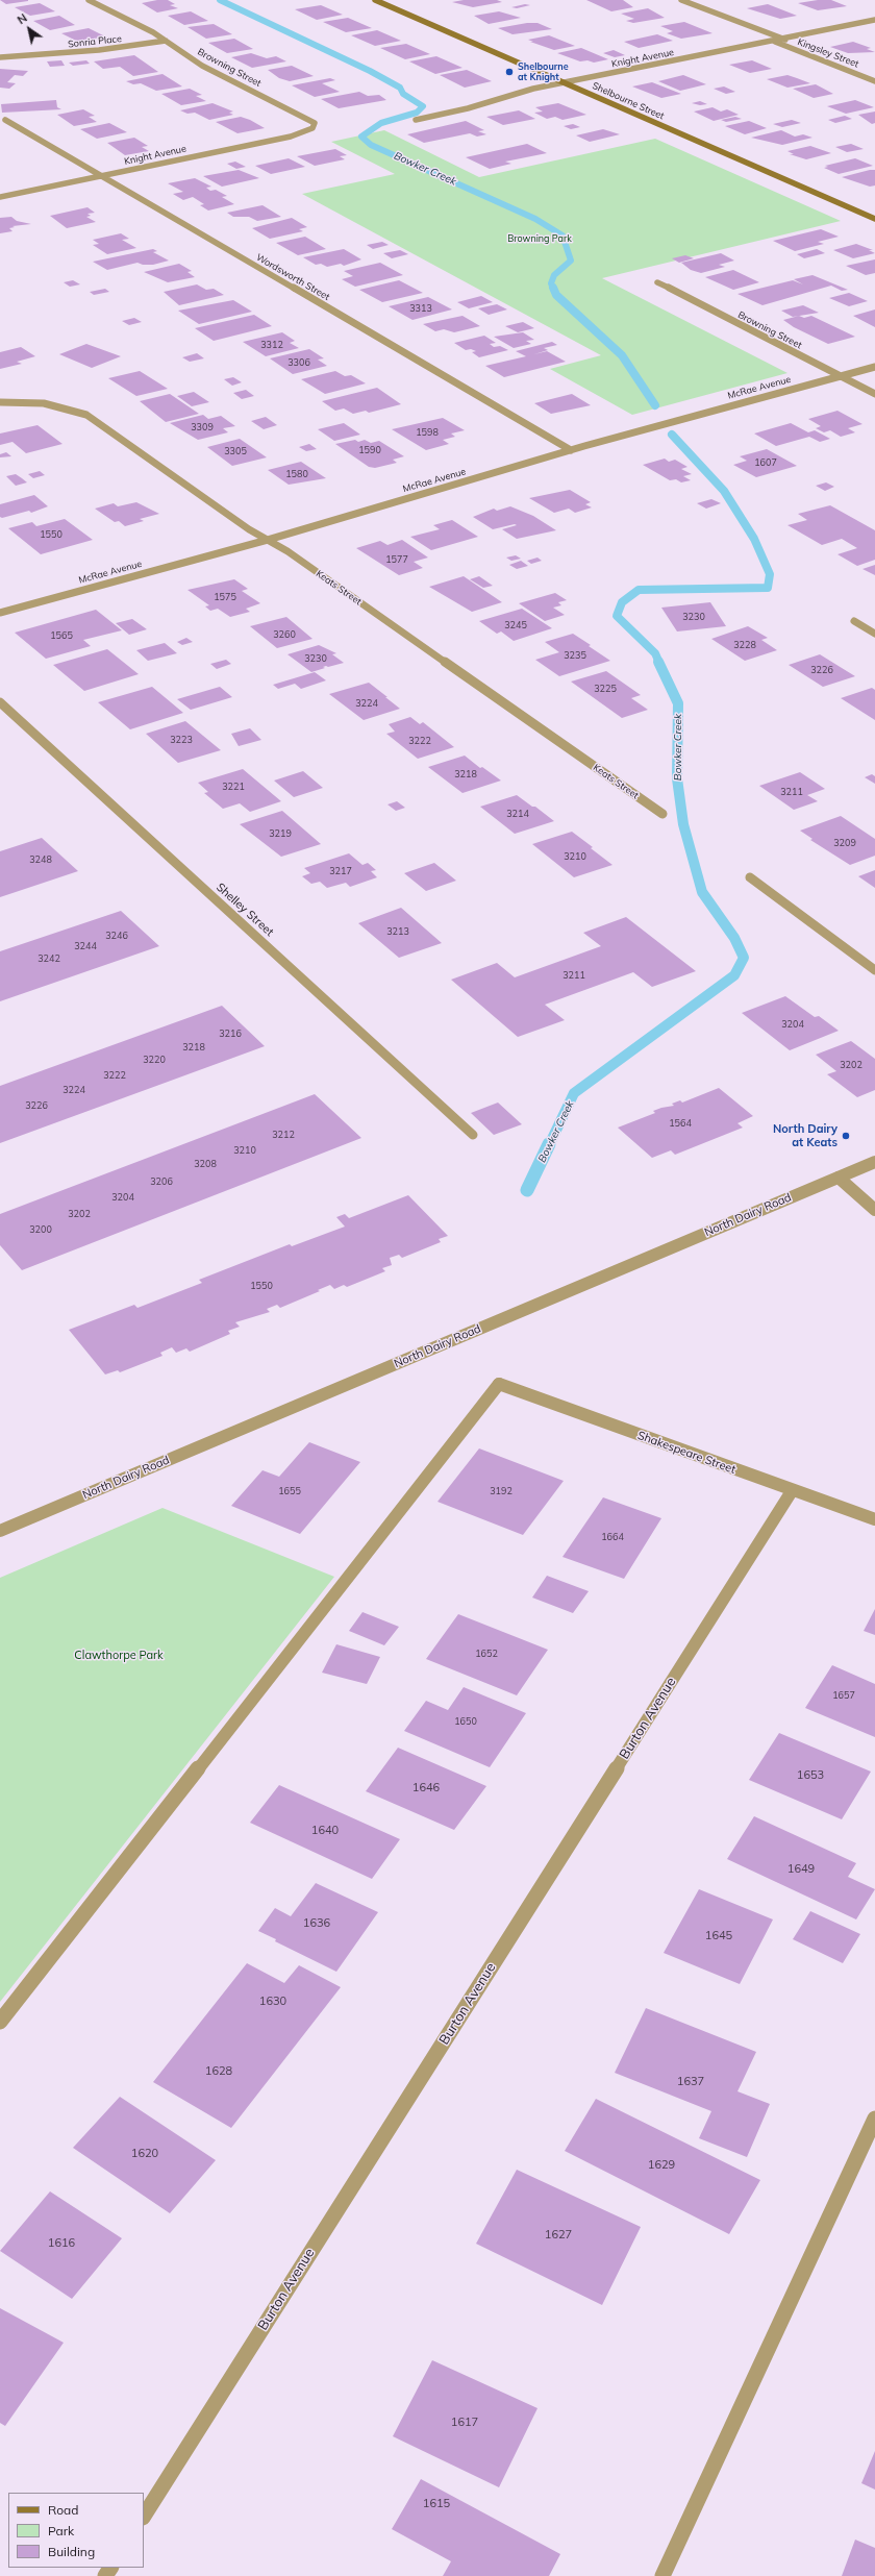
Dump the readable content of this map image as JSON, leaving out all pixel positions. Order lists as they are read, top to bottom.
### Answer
{
  "streets": {
    "main road": ["Shelbourne Street"],
    "street": [
      "Sonria Place",
      "Kingsley Street",
      "Knight Avenue",
      "Browning Street",
      "Wordsworth Street",
      "McRae Avenue",
      "Keats Street",
      "Shelley Street",
      "North Dairy Road",
      "Shakespeare Street",
      "Burton Avenue"
    ]
  },
  "crossings": [
    ["Sonria Place", "Browning Street"],
    ["Kingsley Street", "Knight Avenue"],
    ["Knight Avenue", "Browning Street"],
    ["Knight Avenue", "Shelbourne Street"],
    ["Knight Avenue", "Wordsworth Street"],
    ["Browning Street", "McRae Avenue"],
    ["Wordsworth Street", "McRae Avenue"],
    ["McRae Avenue", "Keats Street"],
    ["Shakespeare Street", "Burton Avenue"]
  ],
  "water": ["Bowker Creek"],
  "parks": ["Browning Park", "Clawthorpe Park"],
  "places": ["Shelbourne at Knight", "North Dairy at Keats"],
  "house_numbers": [
    "3313",
    "3312",
    "3306",
    "3309",
    "1598",
    "1590",
    "3305",
    "1607",
    "1580",
    "1550",
    "1577",
    "1575",
    "3230",
    "3245",
    "3260",
    "1565",
    "3228",
    "3235",
    "3230",
    "3226",
    "3225",
    "3224",
    "3223",
    "3222",
    "3218",
    "3221",
    "3211",
    "3214",
    "3219",
    "3209",
    "3210",
    "3248",
    "3217",
    "3213",
    "3246",
    "3244",
    "3242",
    "3211",
    "3204",
    "3216",
    "3218",
    "3220",
    "3202",
    "3222",
    "3224",
    "3226",
    "1564",
    "3212",
    "3210",
    "3208",
    "3206",
    "3204",
    "3202",
    "3200",
    "1550",
    "1655",
    "3192",
    "1664",
    "1652",
    "1657",
    "1650",
    "1653",
    "1646",
    "1640",
    "1649",
    "1636",
    "1645",
    "1630",
    "1628",
    "1637",
    "1620",
    "1629",
    "1627",
    "1616",
    "1617",
    "1615"
  ],
  "legend": ["Road", "Park", "Building"],
  "north": "top left"
}
